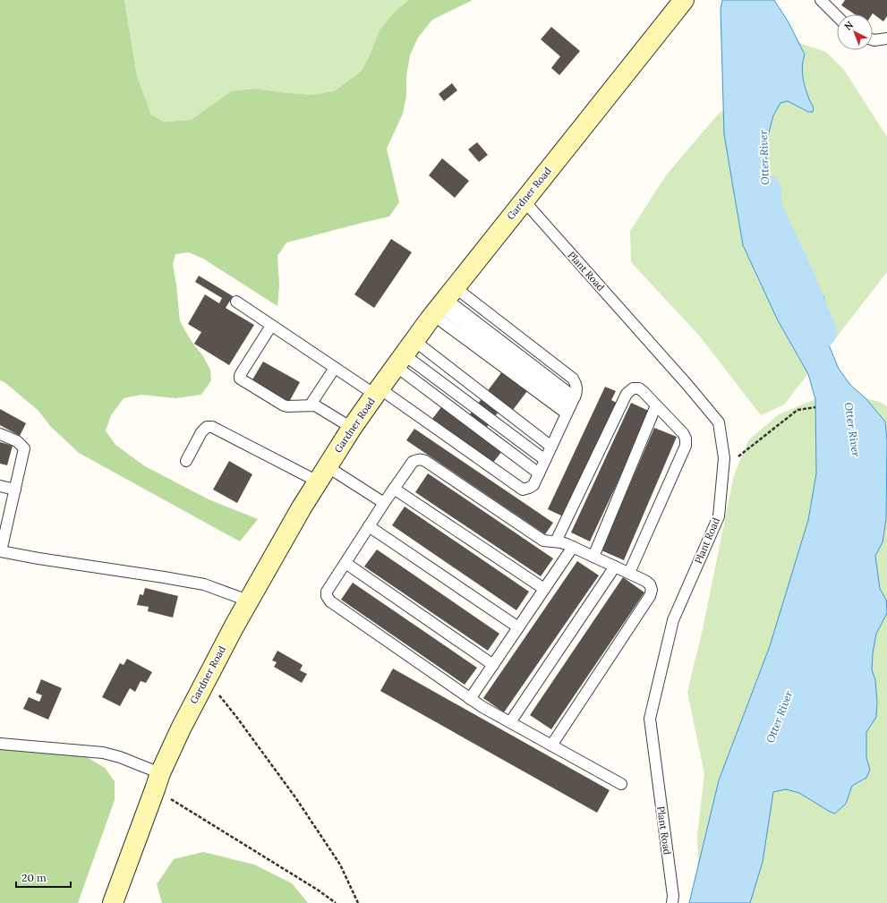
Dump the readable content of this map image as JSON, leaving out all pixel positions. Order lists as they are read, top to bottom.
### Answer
{
  "streets": {
    "main road": ["Gardner Road"],
    "lane": ["Plant Road"]
  },
  "crossings": [
    ["Gardner Road", "Plant Road"]
  ],
  "water": ["Otter River"],
  "scale_bar": "20 m",
  "north": "top left"
}
